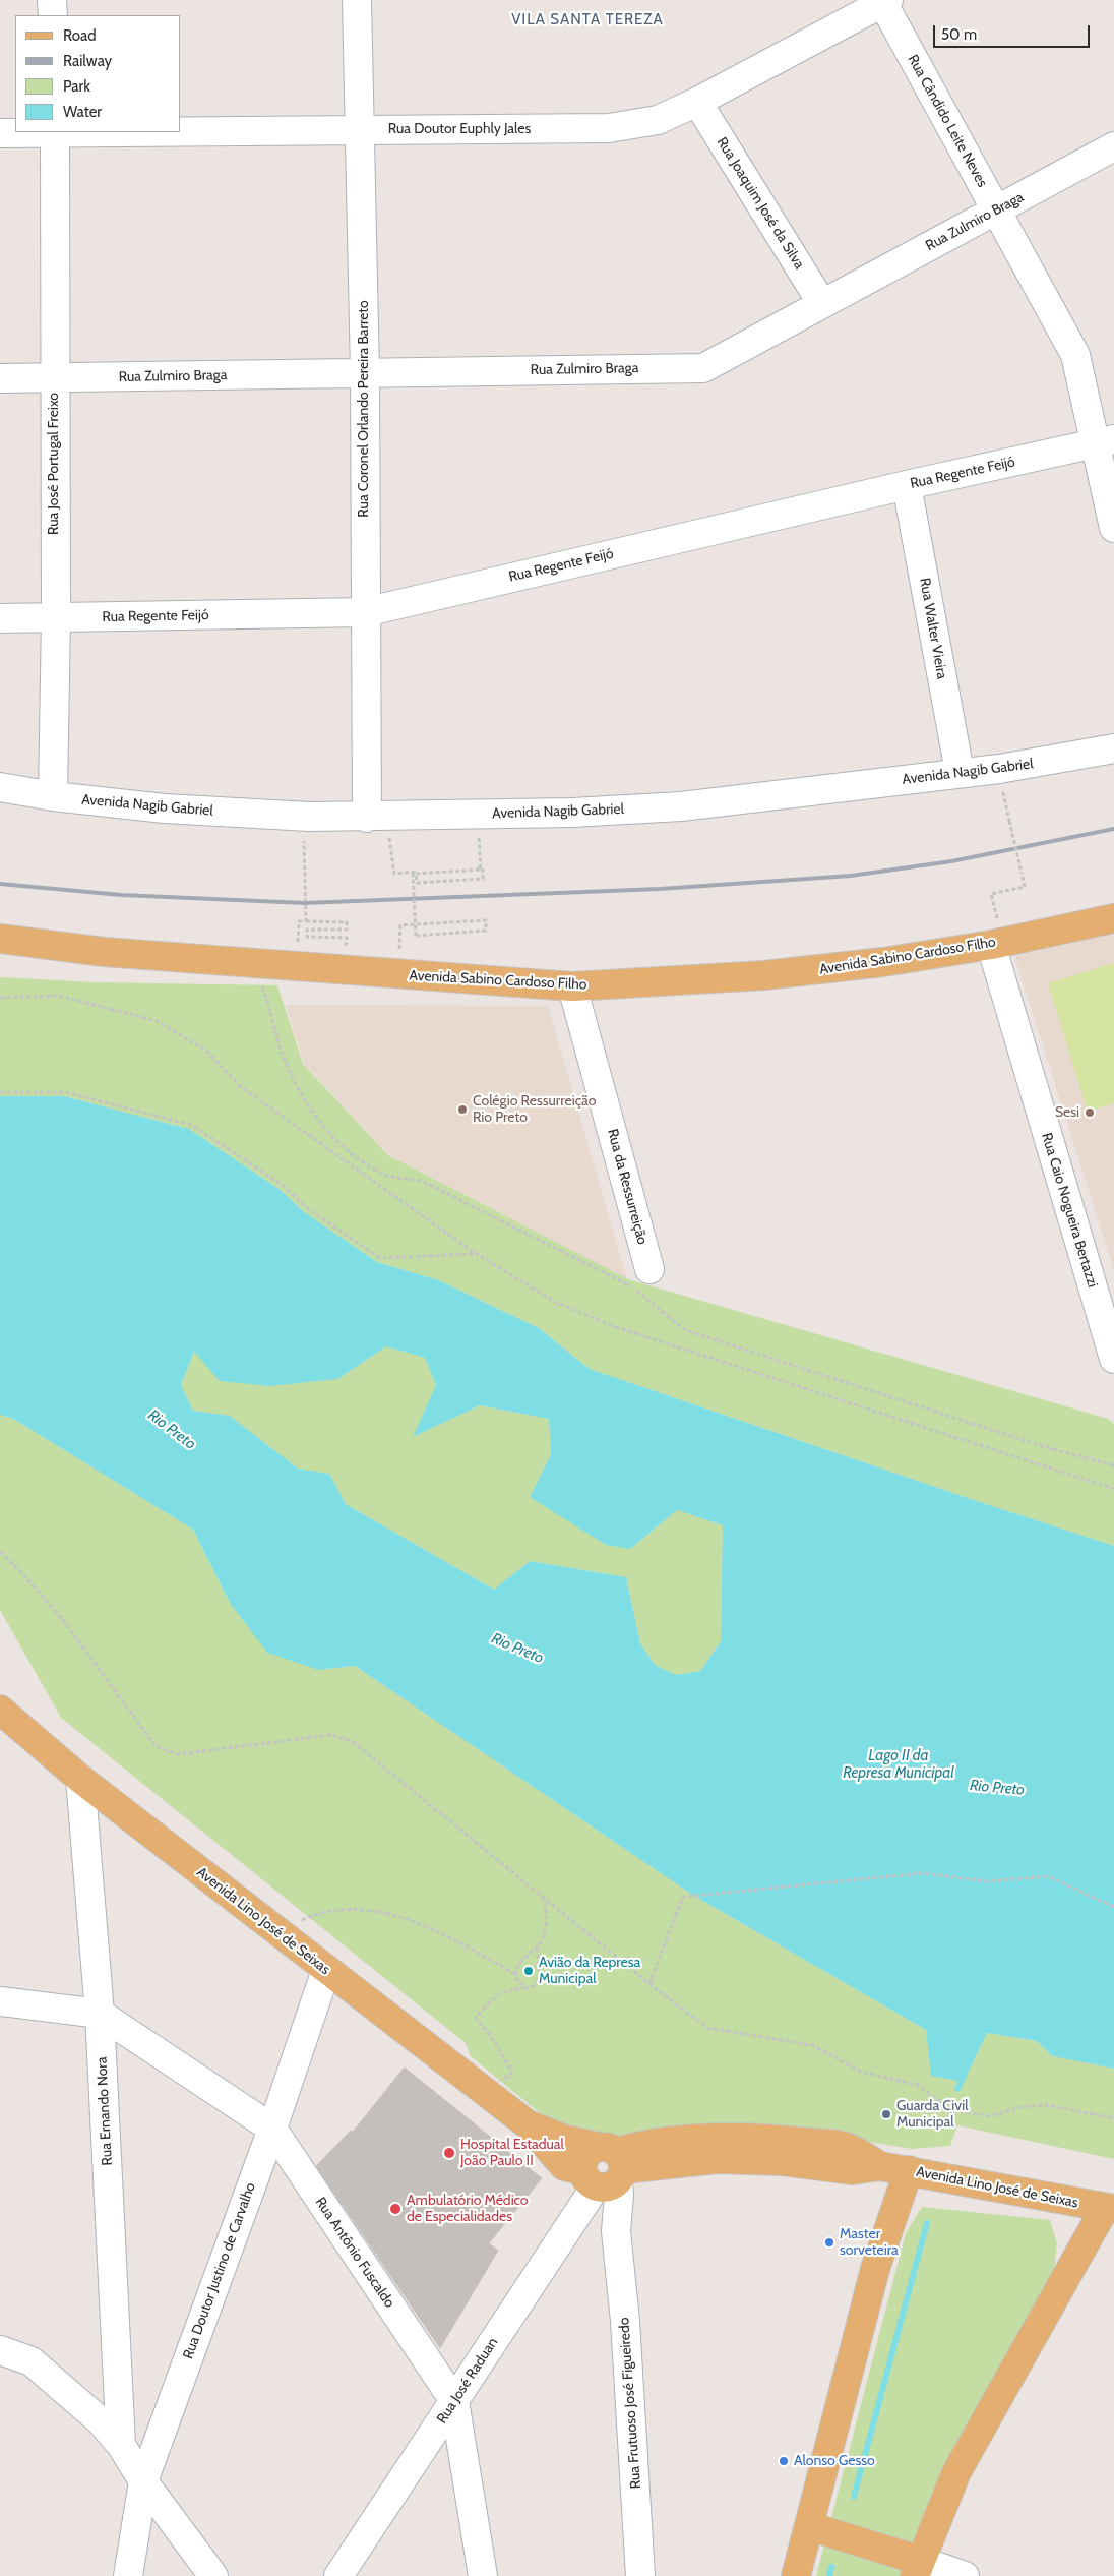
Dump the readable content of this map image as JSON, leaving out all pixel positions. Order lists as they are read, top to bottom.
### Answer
{
  "streets": {
    "main road": ["Avenida Sabino Cardoso Filho", "Avenida Lino José de Seixas"],
    "street": [
      "Rua Cândido Leite Neves",
      "Rua Doutor Euphly Jales",
      "Rua Joaquim José da Silva",
      "Rua Zulmiro Braga",
      "Rua Coronel Orlando Pereira Barreto",
      "Rua José Portugal Freixo",
      "Rua Regente Feijó",
      "Rua Walter Vieira",
      "Avenida Nagib Gabriel",
      "Rua da Ressurreição",
      "Rua Caio Nogueira Bertazzi",
      "Rua Ernando Nora",
      "Rua Antônio Fuscaldo",
      "Rua Doutor Justino de Carvalho",
      "Rua José Raduan",
      "Rua Frutuoso José Figueiredo"
    ]
  },
  "crossings": [
    ["Rua Cândido Leite Neves", "Rua Doutor Euphly Jales"],
    ["Rua Cândido Leite Neves", "Rua Zulmiro Braga"],
    ["Rua Cândido Leite Neves", "Rua Regente Feijó"],
    ["Rua Doutor Euphly Jales", "Rua Joaquim José da Silva"],
    ["Rua Doutor Euphly Jales", "Rua Coronel Orlando Pereira Barreto"],
    ["Rua Doutor Euphly Jales", "Rua José Portugal Freixo"],
    ["Rua Joaquim José da Silva", "Rua Zulmiro Braga"],
    ["Rua Zulmiro Braga", "Rua Coronel Orlando Pereira Barreto"],
    ["Rua Zulmiro Braga", "Rua José Portugal Freixo"],
    ["Rua Coronel Orlando Pereira Barreto", "Rua Regente Feijó"],
    ["Rua Coronel Orlando Pereira Barreto", "Avenida Nagib Gabriel"],
    ["Rua José Portugal Freixo", "Rua Regente Feijó"],
    ["Rua José Portugal Freixo", "Avenida Nagib Gabriel"],
    ["Rua Regente Feijó", "Rua Walter Vieira"],
    ["Rua Walter Vieira", "Avenida Nagib Gabriel"],
    ["Avenida Sabino Cardoso Filho", "Rua da Ressurreição"],
    ["Avenida Sabino Cardoso Filho", "Rua Caio Nogueira Bertazzi"],
    ["Avenida Lino José de Seixas", "Rua Ernando Nora"],
    ["Avenida Lino José de Seixas", "Rua Doutor Justino de Carvalho"],
    ["Avenida Lino José de Seixas", "Rua José Raduan"],
    ["Avenida Lino José de Seixas", "Rua Frutuoso José Figueiredo"],
    ["Rua Ernando Nora", "Rua Antônio Fuscaldo"],
    ["Rua Antônio Fuscaldo", "Rua Doutor Justino de Carvalho"],
    ["Rua Antônio Fuscaldo", "Rua José Raduan"],
    ["Rua José Raduan", "Rua Frutuoso José Figueiredo"]
  ],
  "districts": ["VILA SANTA TEREZA"],
  "water": ["Rio Preto", "Lago II da Represa Municipal"],
  "places": [
    "Colégio Ressurreição Rio Preto",
    "Sesi",
    "Avião da Represa Municipal",
    "Guarda Civil Municipal",
    "Hospital Estadual João Paulo II",
    "Ambulatório Médico de Especialidades",
    "Master sorveteira",
    "Alonso Gesso"
  ],
  "legend": [
    "Road",
    "Railway",
    "Park",
    "Water"
  ],
  "scale_bar": "50 m"
}
